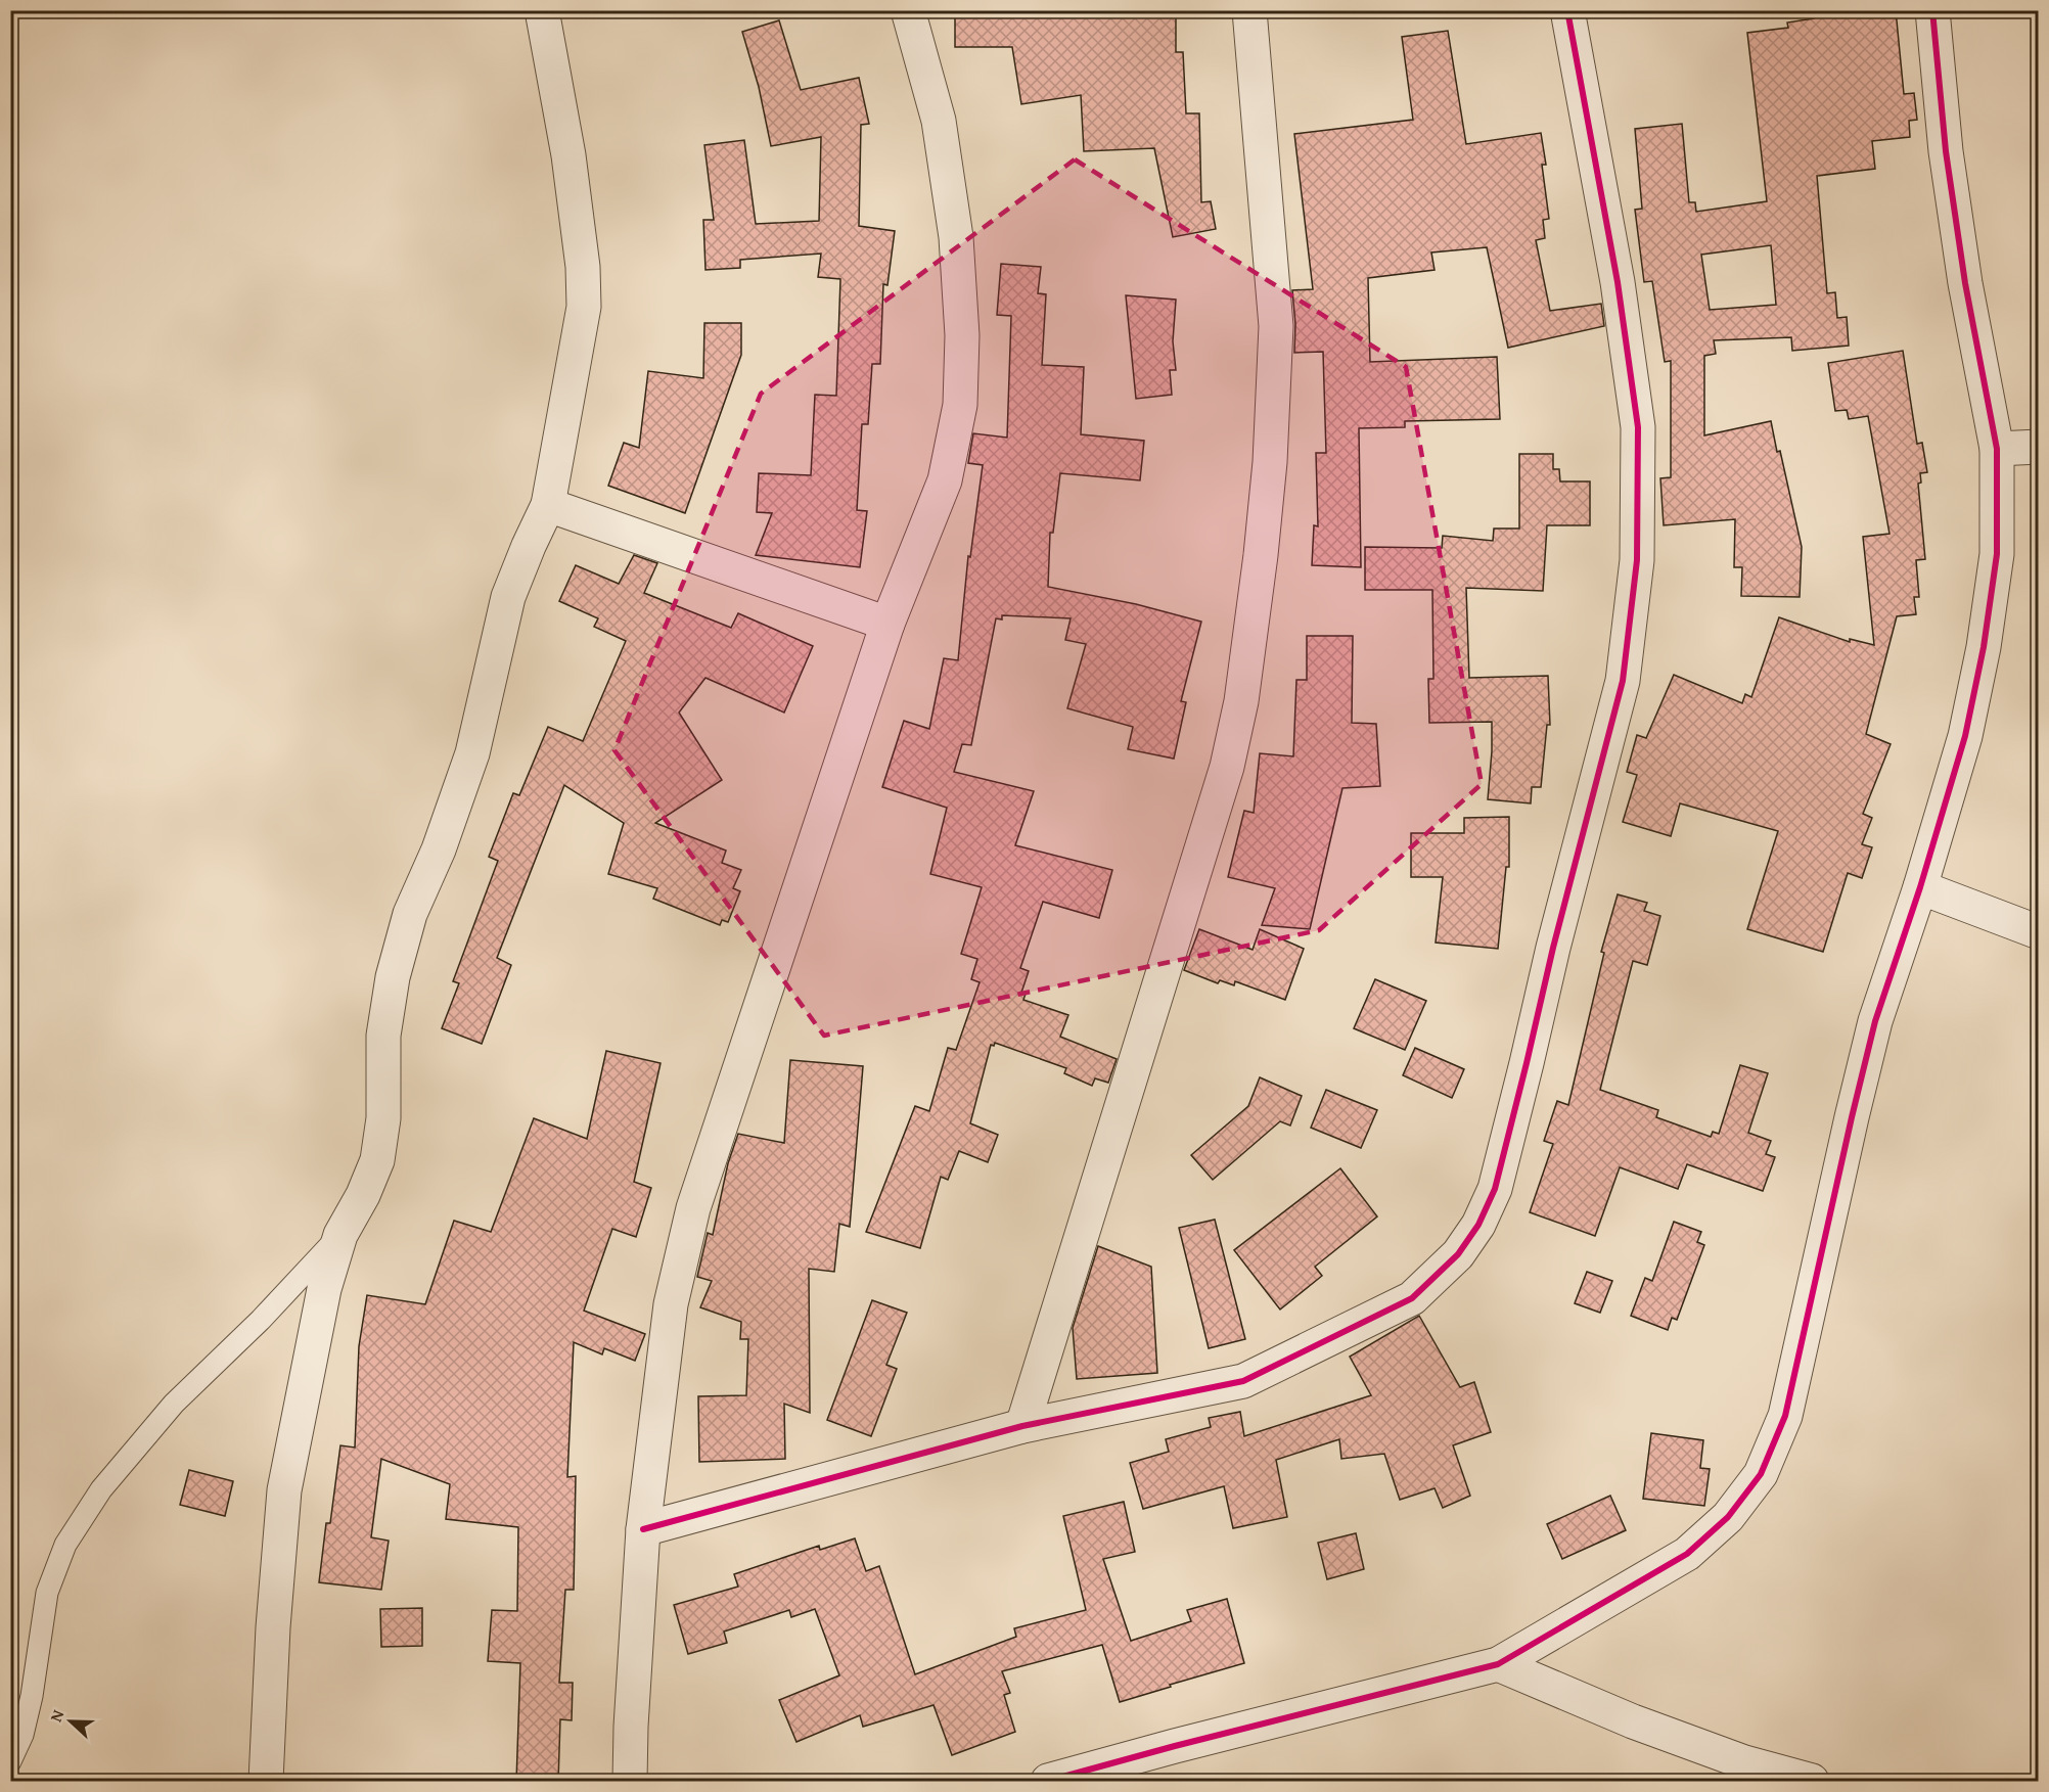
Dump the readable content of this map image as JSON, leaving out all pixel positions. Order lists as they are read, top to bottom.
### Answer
{
  "north": "left"
}
